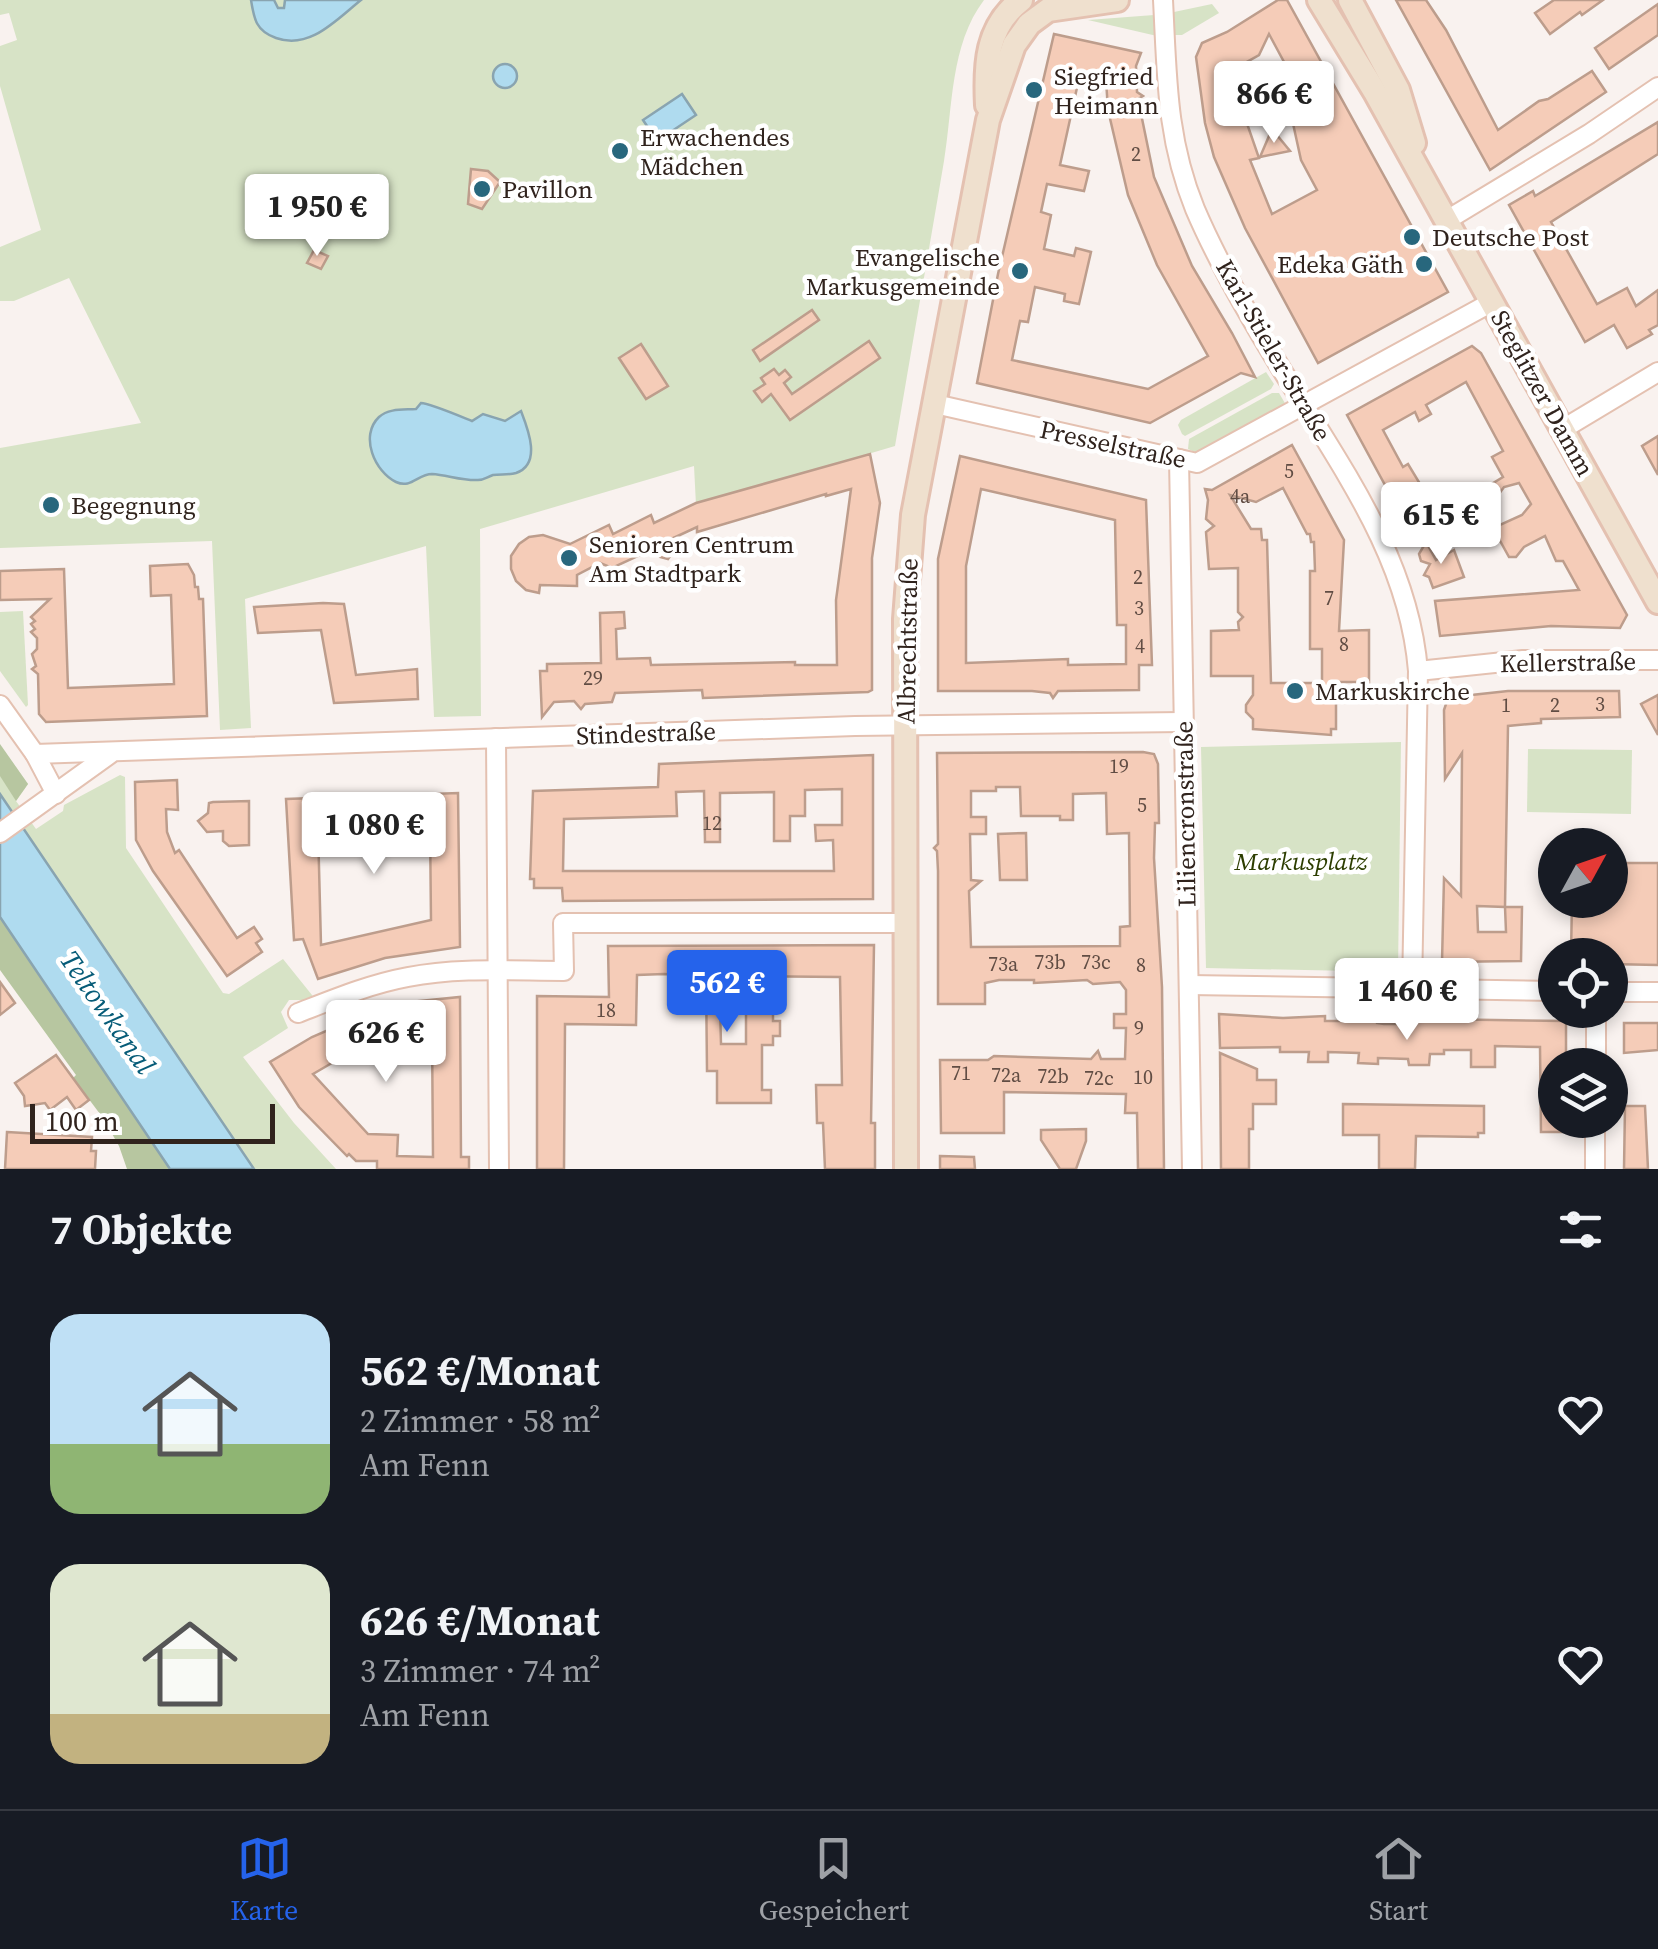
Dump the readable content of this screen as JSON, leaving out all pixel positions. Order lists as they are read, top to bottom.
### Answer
{
  "streets": {
    "street": [
      "Karl-Stieler-Straße",
      "Steglitzer Damm",
      "Presselstraße",
      "Albrechtstraße",
      "Kellerstraße",
      "Stindestraße",
      "Liliencronstraße"
    ]
  },
  "crossings": [
    ["Karl-Stieler-Straße", "Presselstraße"],
    ["Karl-Stieler-Straße", "Kellerstraße"],
    ["Steglitzer Damm", "Presselstraße"],
    ["Presselstraße", "Albrechtstraße"],
    ["Presselstraße", "Liliencronstraße"],
    ["Albrechtstraße", "Stindestraße"],
    ["Stindestraße", "Liliencronstraße"]
  ],
  "water": ["Teltowkanal"],
  "parks": ["Markusplatz"],
  "places": [
    "Siegfried Heimann",
    "Erwachendes Mädchen",
    "Pavillon",
    "Deutsche Post",
    "Edeka Gäth",
    "Evangelische Markusgemeinde",
    "Begegnung",
    "Senioren Centrum Am Stadtpark",
    "Markuskirche"
  ],
  "house_numbers": [
    "2",
    "5",
    "4a",
    "2",
    "7",
    "3",
    "8",
    "4",
    "29",
    "3",
    "1",
    "2",
    "19",
    "5",
    "12",
    "73b",
    "73c",
    "73a",
    "8",
    "18",
    "9",
    "71",
    "72a",
    "72b",
    "10",
    "72c"
  ],
  "scale_bar": "100 m",
  "north": "top right",
  "page": {
    "price": [
      "866 €",
      "1 950 €",
      "615 €",
      "1 080 €",
      "562 €",
      "1 460 €",
      "626 €"
    ],
    "scale": "100 m",
    "heading": "7 Objekte",
    "list": [
      {
        "name": "562 €/Monat",
        "note": "2 Zimmer · 58 m² · Am Fenn"
      },
      {
        "name": "626 €/Monat",
        "note": "3 Zimmer · 74 m² · Am Fenn"
      }
    ],
    "tabs": ["Karte", "Gespeichert", "Start"]
  }
}
